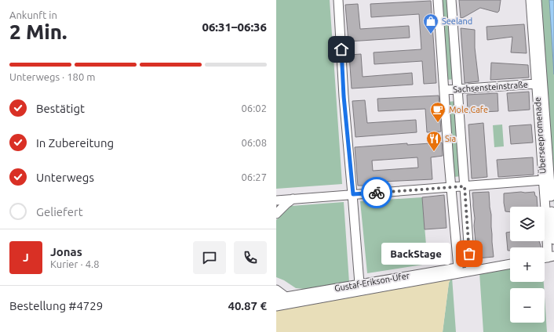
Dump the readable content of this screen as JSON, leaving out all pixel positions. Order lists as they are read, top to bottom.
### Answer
{
  "streets": {
    "street": ["Sachsensteinstraße", "Überseepromenade", "Gustaf-Erikson-Ufer"]
  },
  "crossings": [
    ["Sachsensteinstraße", "Überseepromenade"]
  ],
  "places": {
    "shop": ["Seeland"],
    "cafe": ["Mole Cafe"],
    "restaurant": ["Sia"],
    "other": ["BackStage"]
  },
  "page": {
    "heading": ["2 Min.", "Ankunft in", "06:31–06:36"],
    "panel": [
      "Jonas",
      "Kurier · 4.8",
      "Bestellung #4729",
      "40.87 €"
    ],
    "bar": "Unterwegs · 180 m",
    "list": [
      ["Bestätigt", "06:02"],
      ["In Zubereitung", "06:08"],
      ["Unterwegs", "06:27"],
      "Geliefert"
    ],
    "map_buttons": ["+", "−"],
    "round": "J",
    "bubble": "BackStage"
  }
}
